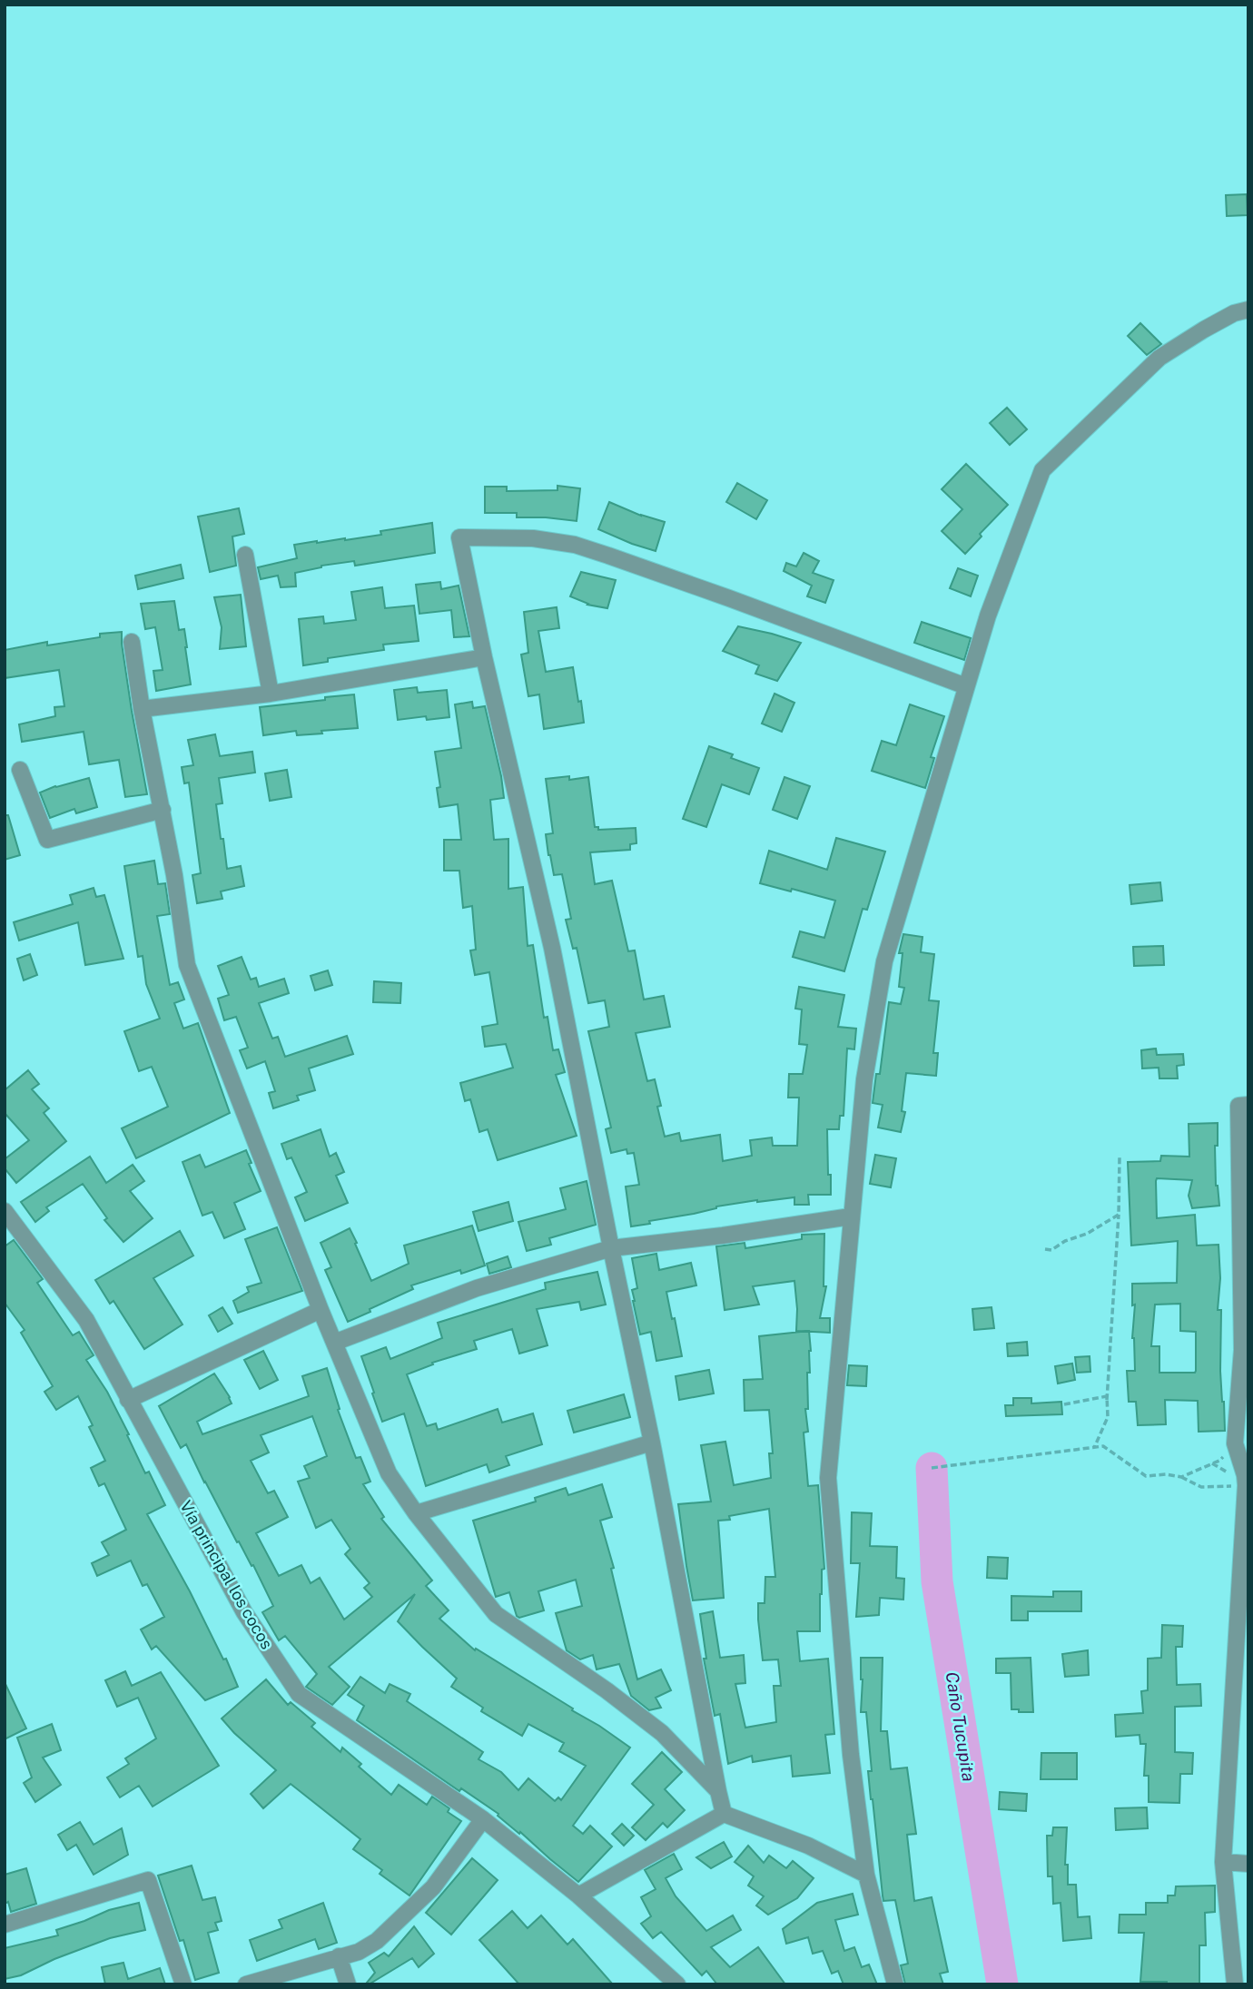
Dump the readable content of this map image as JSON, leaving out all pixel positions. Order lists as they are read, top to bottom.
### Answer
{
  "streets": {
    "street": ["Vía principal los cocos"]
  },
  "water": ["Caño Tucupita"]
}
